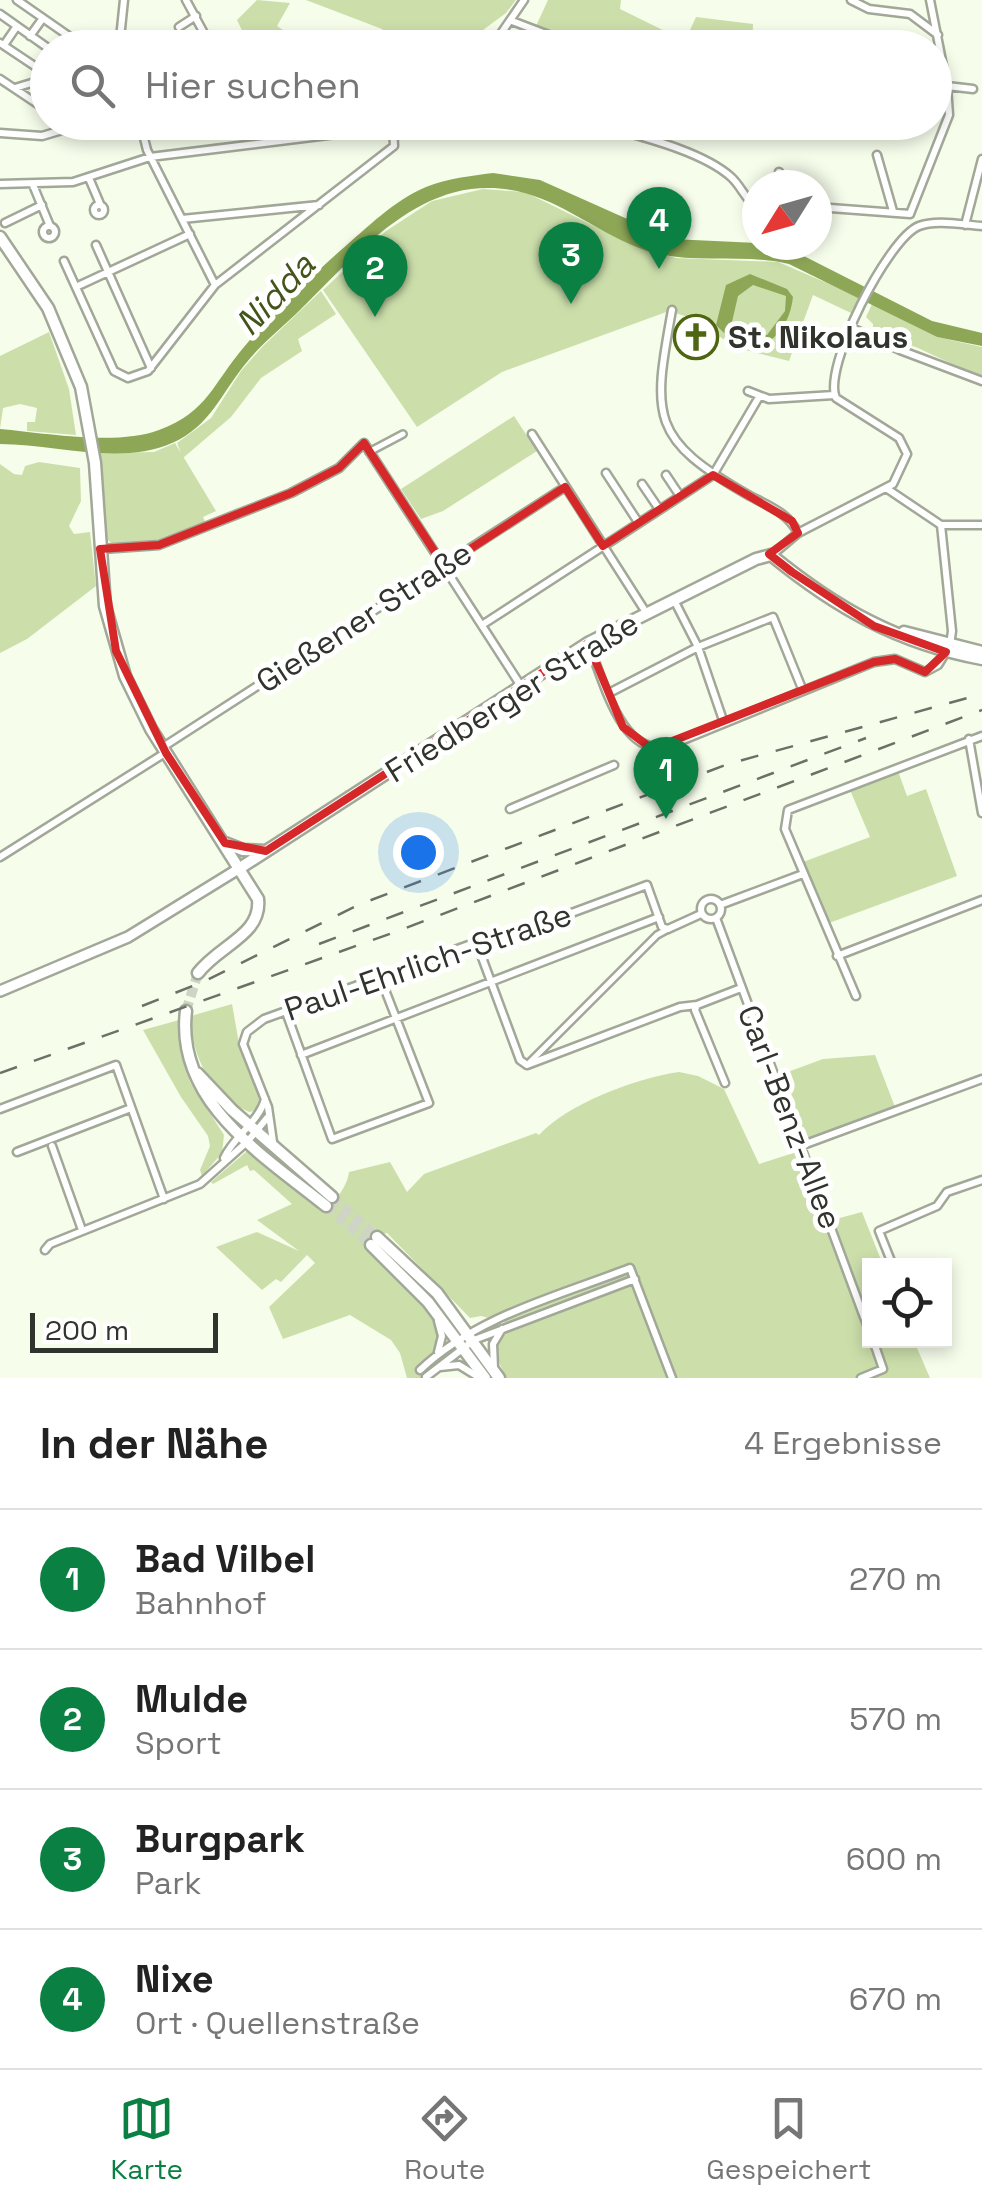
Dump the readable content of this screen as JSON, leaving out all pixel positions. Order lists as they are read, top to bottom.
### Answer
{
  "streets": {
    "main road": ["Friedberger Straße"],
    "street": ["Gießener Straße", "Paul-Ehrlich-Straße", "Carl-Benz-Allee"]
  },
  "water": ["Nidda"],
  "places": {
    "church": ["St. Nikolaus"]
  },
  "scale_bar": "200 m",
  "north": "bottom left",
  "page": {
    "search": "Hier suchen",
    "pins": [
      "4",
      "3",
      "2",
      "1"
    ],
    "scale": "200 m",
    "heading": ["In der Nähe", "4 Ergebnisse"],
    "list": [
      {
        "mark": "1",
        "name": "Bad Vilbel",
        "note": "Bahnhof",
        "value": "270 m"
      },
      {
        "mark": "2",
        "name": "Mulde",
        "note": "Sport",
        "value": "570 m"
      },
      {
        "mark": "3",
        "name": "Burgpark",
        "note": "Park",
        "value": "600 m"
      },
      {
        "mark": "4",
        "name": "Nixe",
        "note": "Ort · Quellenstraße",
        "value": "670 m"
      }
    ],
    "nav": ["Karte", "Route", "Gespeichert"]
  }
}
